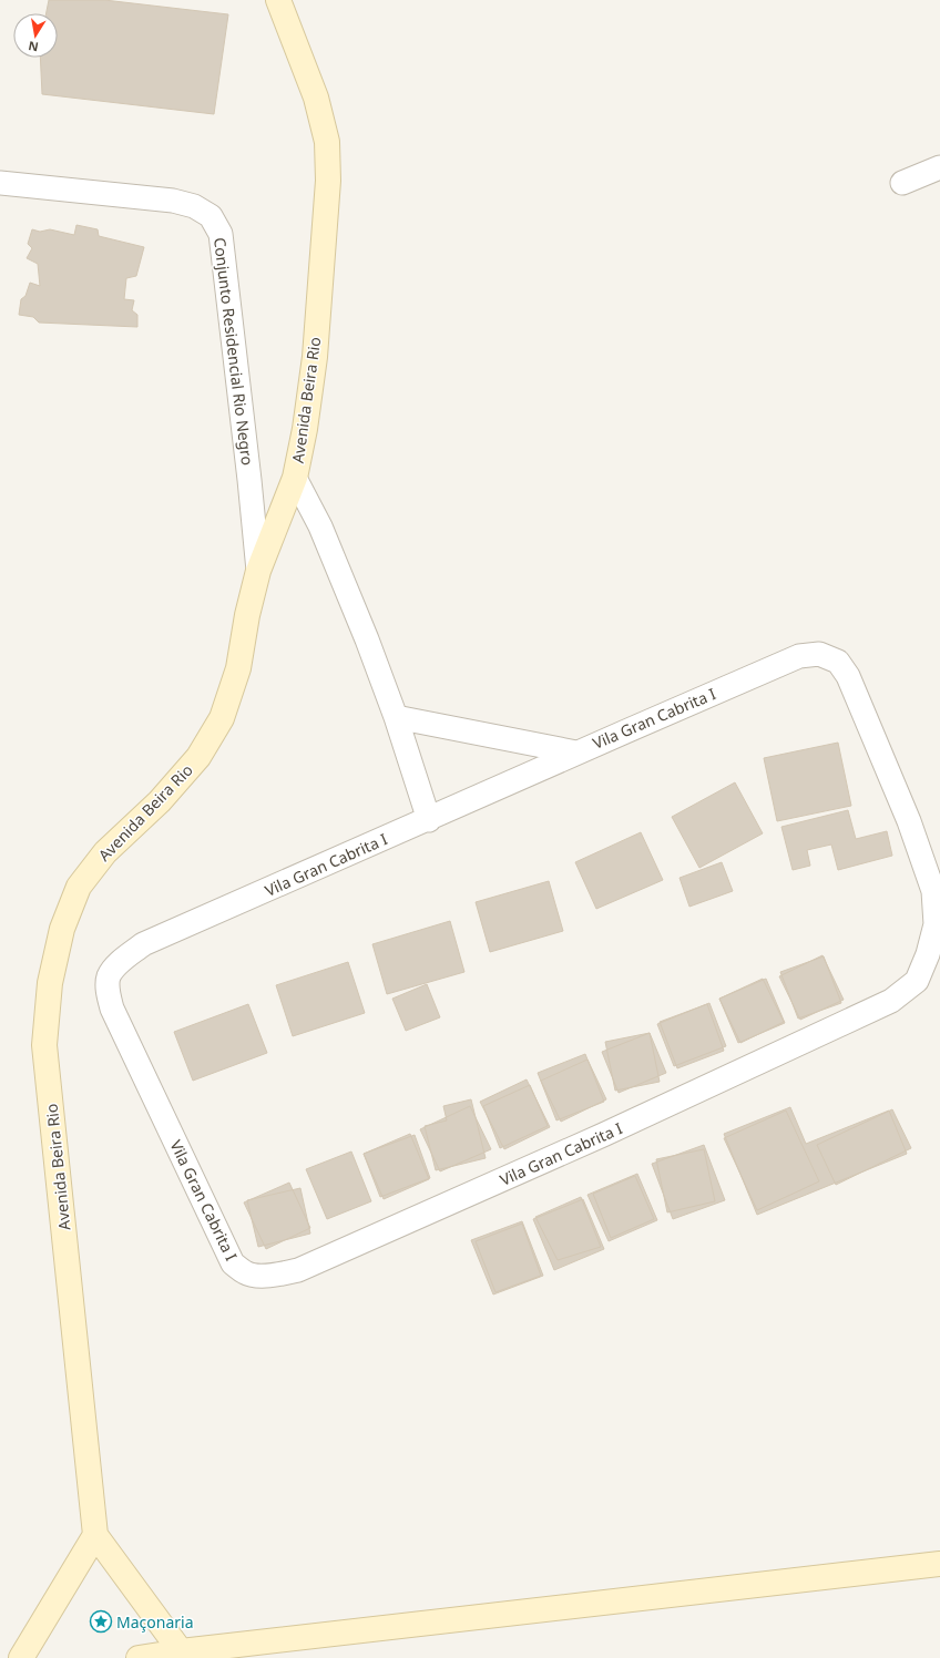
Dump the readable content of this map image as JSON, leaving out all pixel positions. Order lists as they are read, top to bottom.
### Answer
{
  "streets": {
    "street": ["Conjunto Residencial Rio Negro", "Avenida Beira Rio", "Vila Gran Cabrita I"]
  },
  "crossings": [
    ["Conjunto Residencial Rio Negro", "Avenida Beira Rio"]
  ],
  "places": {
    "place": ["Maçonaria"]
  },
  "north": "bottom"
}
